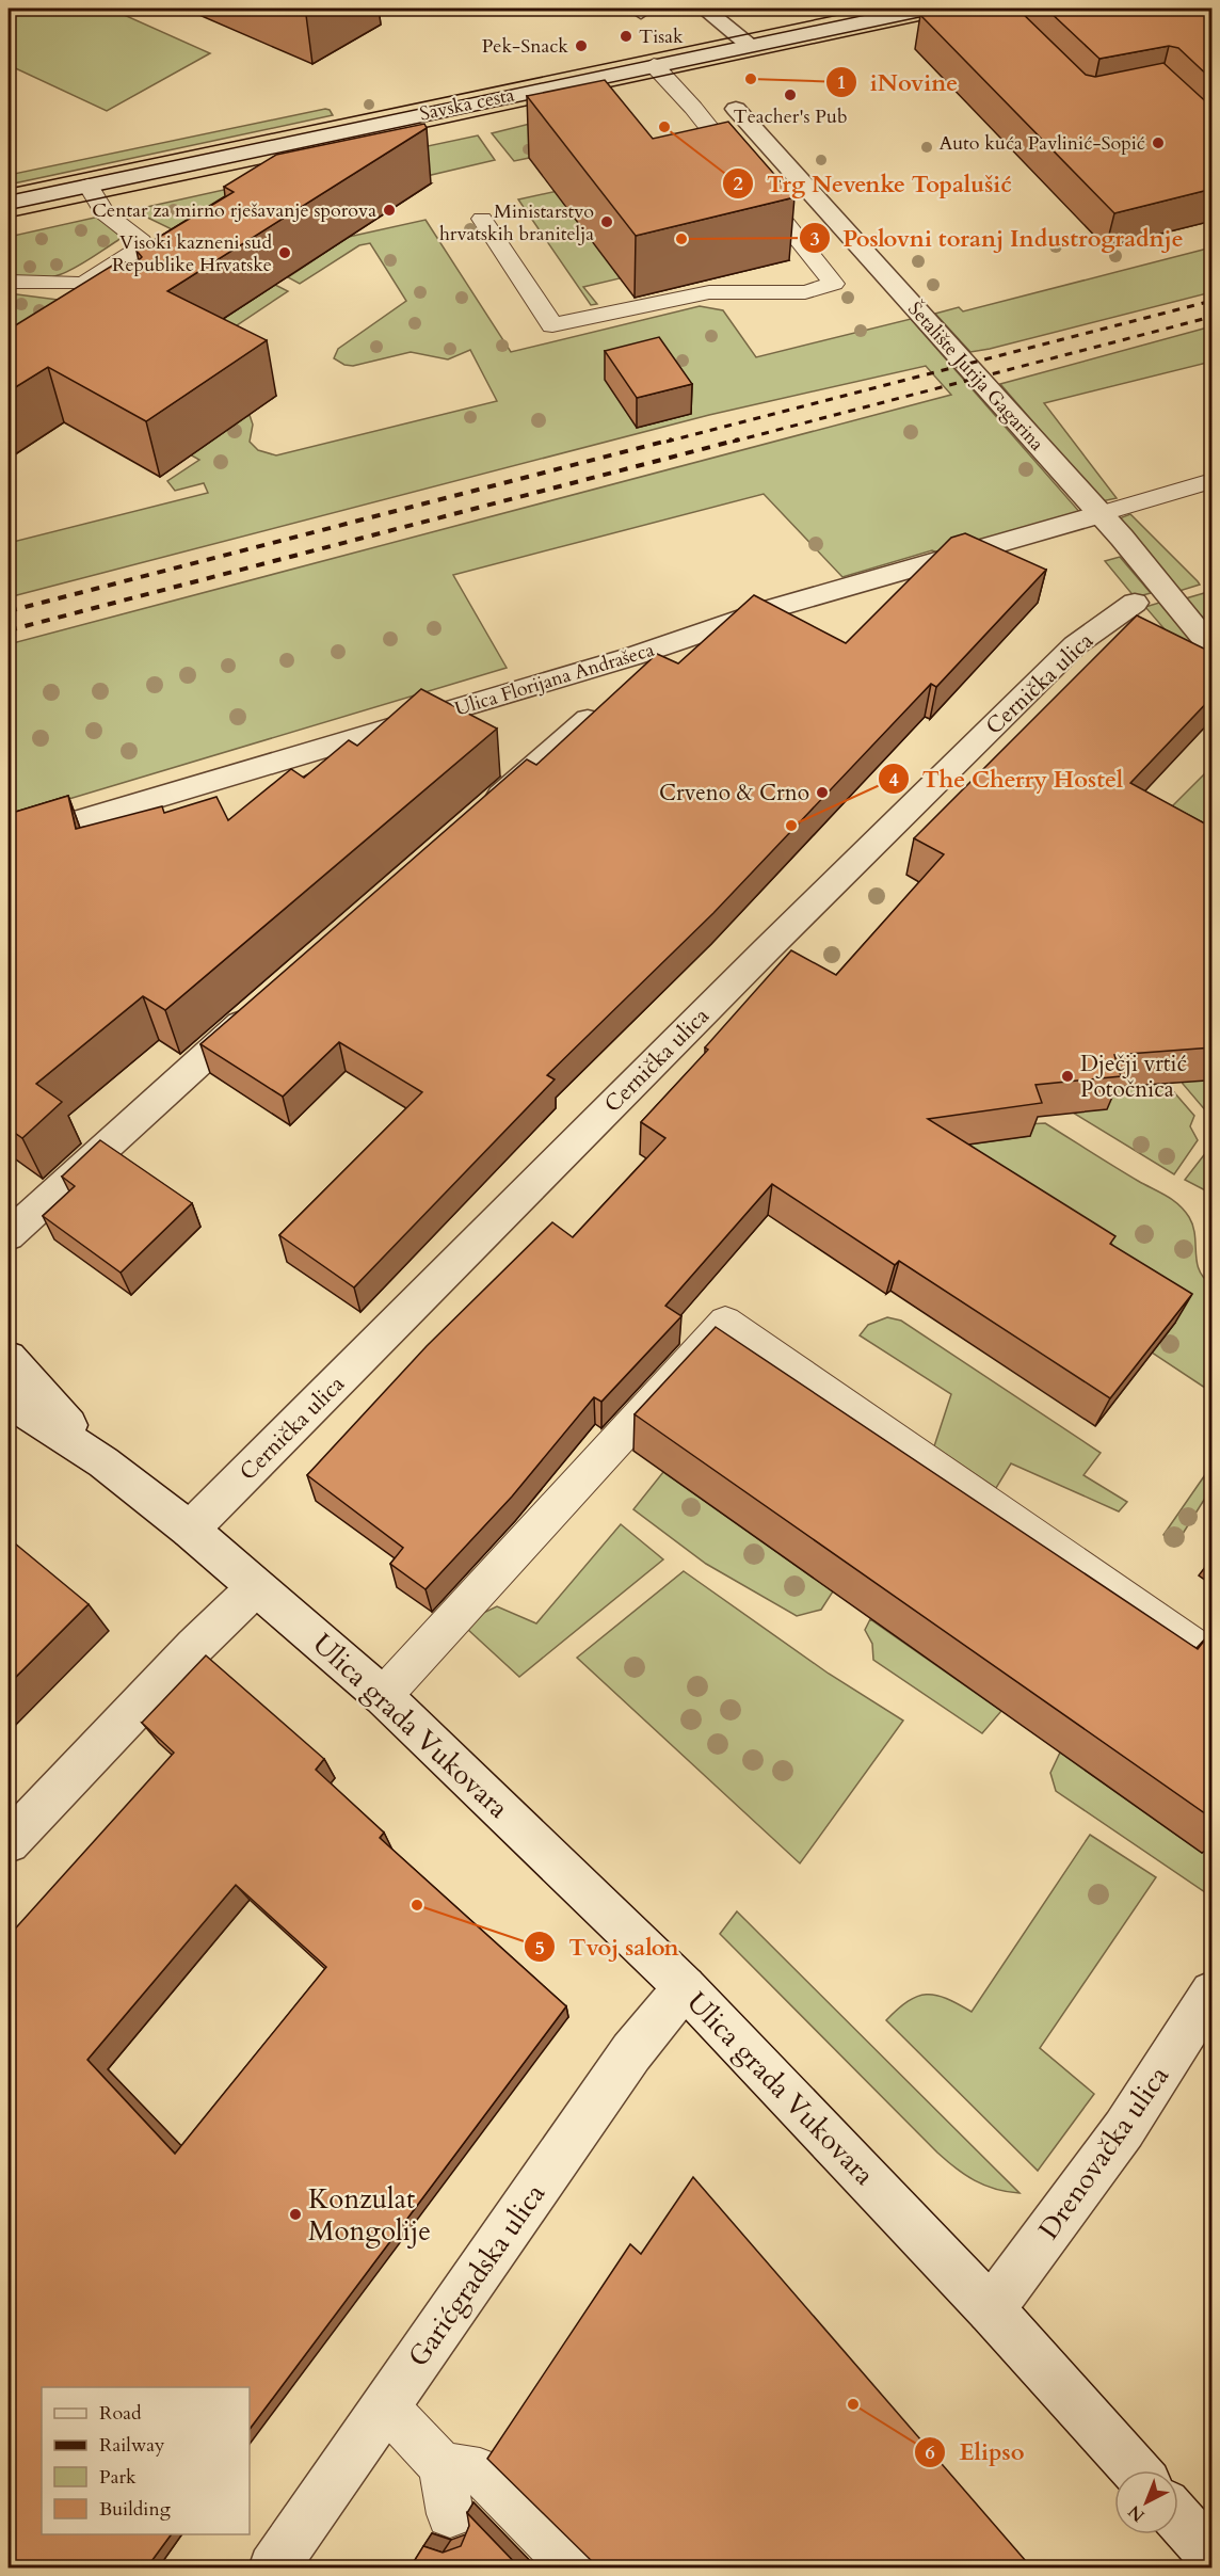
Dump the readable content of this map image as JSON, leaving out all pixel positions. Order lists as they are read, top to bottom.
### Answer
{
  "streets": {
    "street": [
      "Savska cesta",
      "Šetalište Jurija Gagarina",
      "Ulica Florijana Andrašeca",
      "Cernička ulica",
      "Ulica grada Vukovara",
      "Drenovačka ulica",
      "Garićgradska ulica"
    ]
  },
  "crossings": [
    ["Šetalište Jurija Gagarina", "Ulica Florijana Andrašeca"],
    ["Cernička ulica", "Ulica grada Vukovara"],
    ["Ulica grada Vukovara", "Drenovačka ulica"],
    ["Ulica grada Vukovara", "Garićgradska ulica"]
  ],
  "places": [
    "Tisak",
    "Pek-Snack",
    "iNovine",
    "Teacher's Pub",
    "Trg Nevenke Topalušić",
    "Auto kuća Pavlinić-Sopić",
    "Centar za mirno rješavanje sporova",
    "Ministarstvo hrvatskih branitelja",
    "Poslovni toranj Industrogradnje",
    "Visoki kazneni sud Republike Hrvatske",
    "Crveno & Crno",
    "The Cherry Hostel",
    "Dječji vrtić Potočnica",
    "Tvoj salon",
    "Konzulat Mongolije",
    "Elipso"
  ],
  "legend": [
    "Road",
    "Railway",
    "Park",
    "Building"
  ],
  "north": "bottom left"
}
